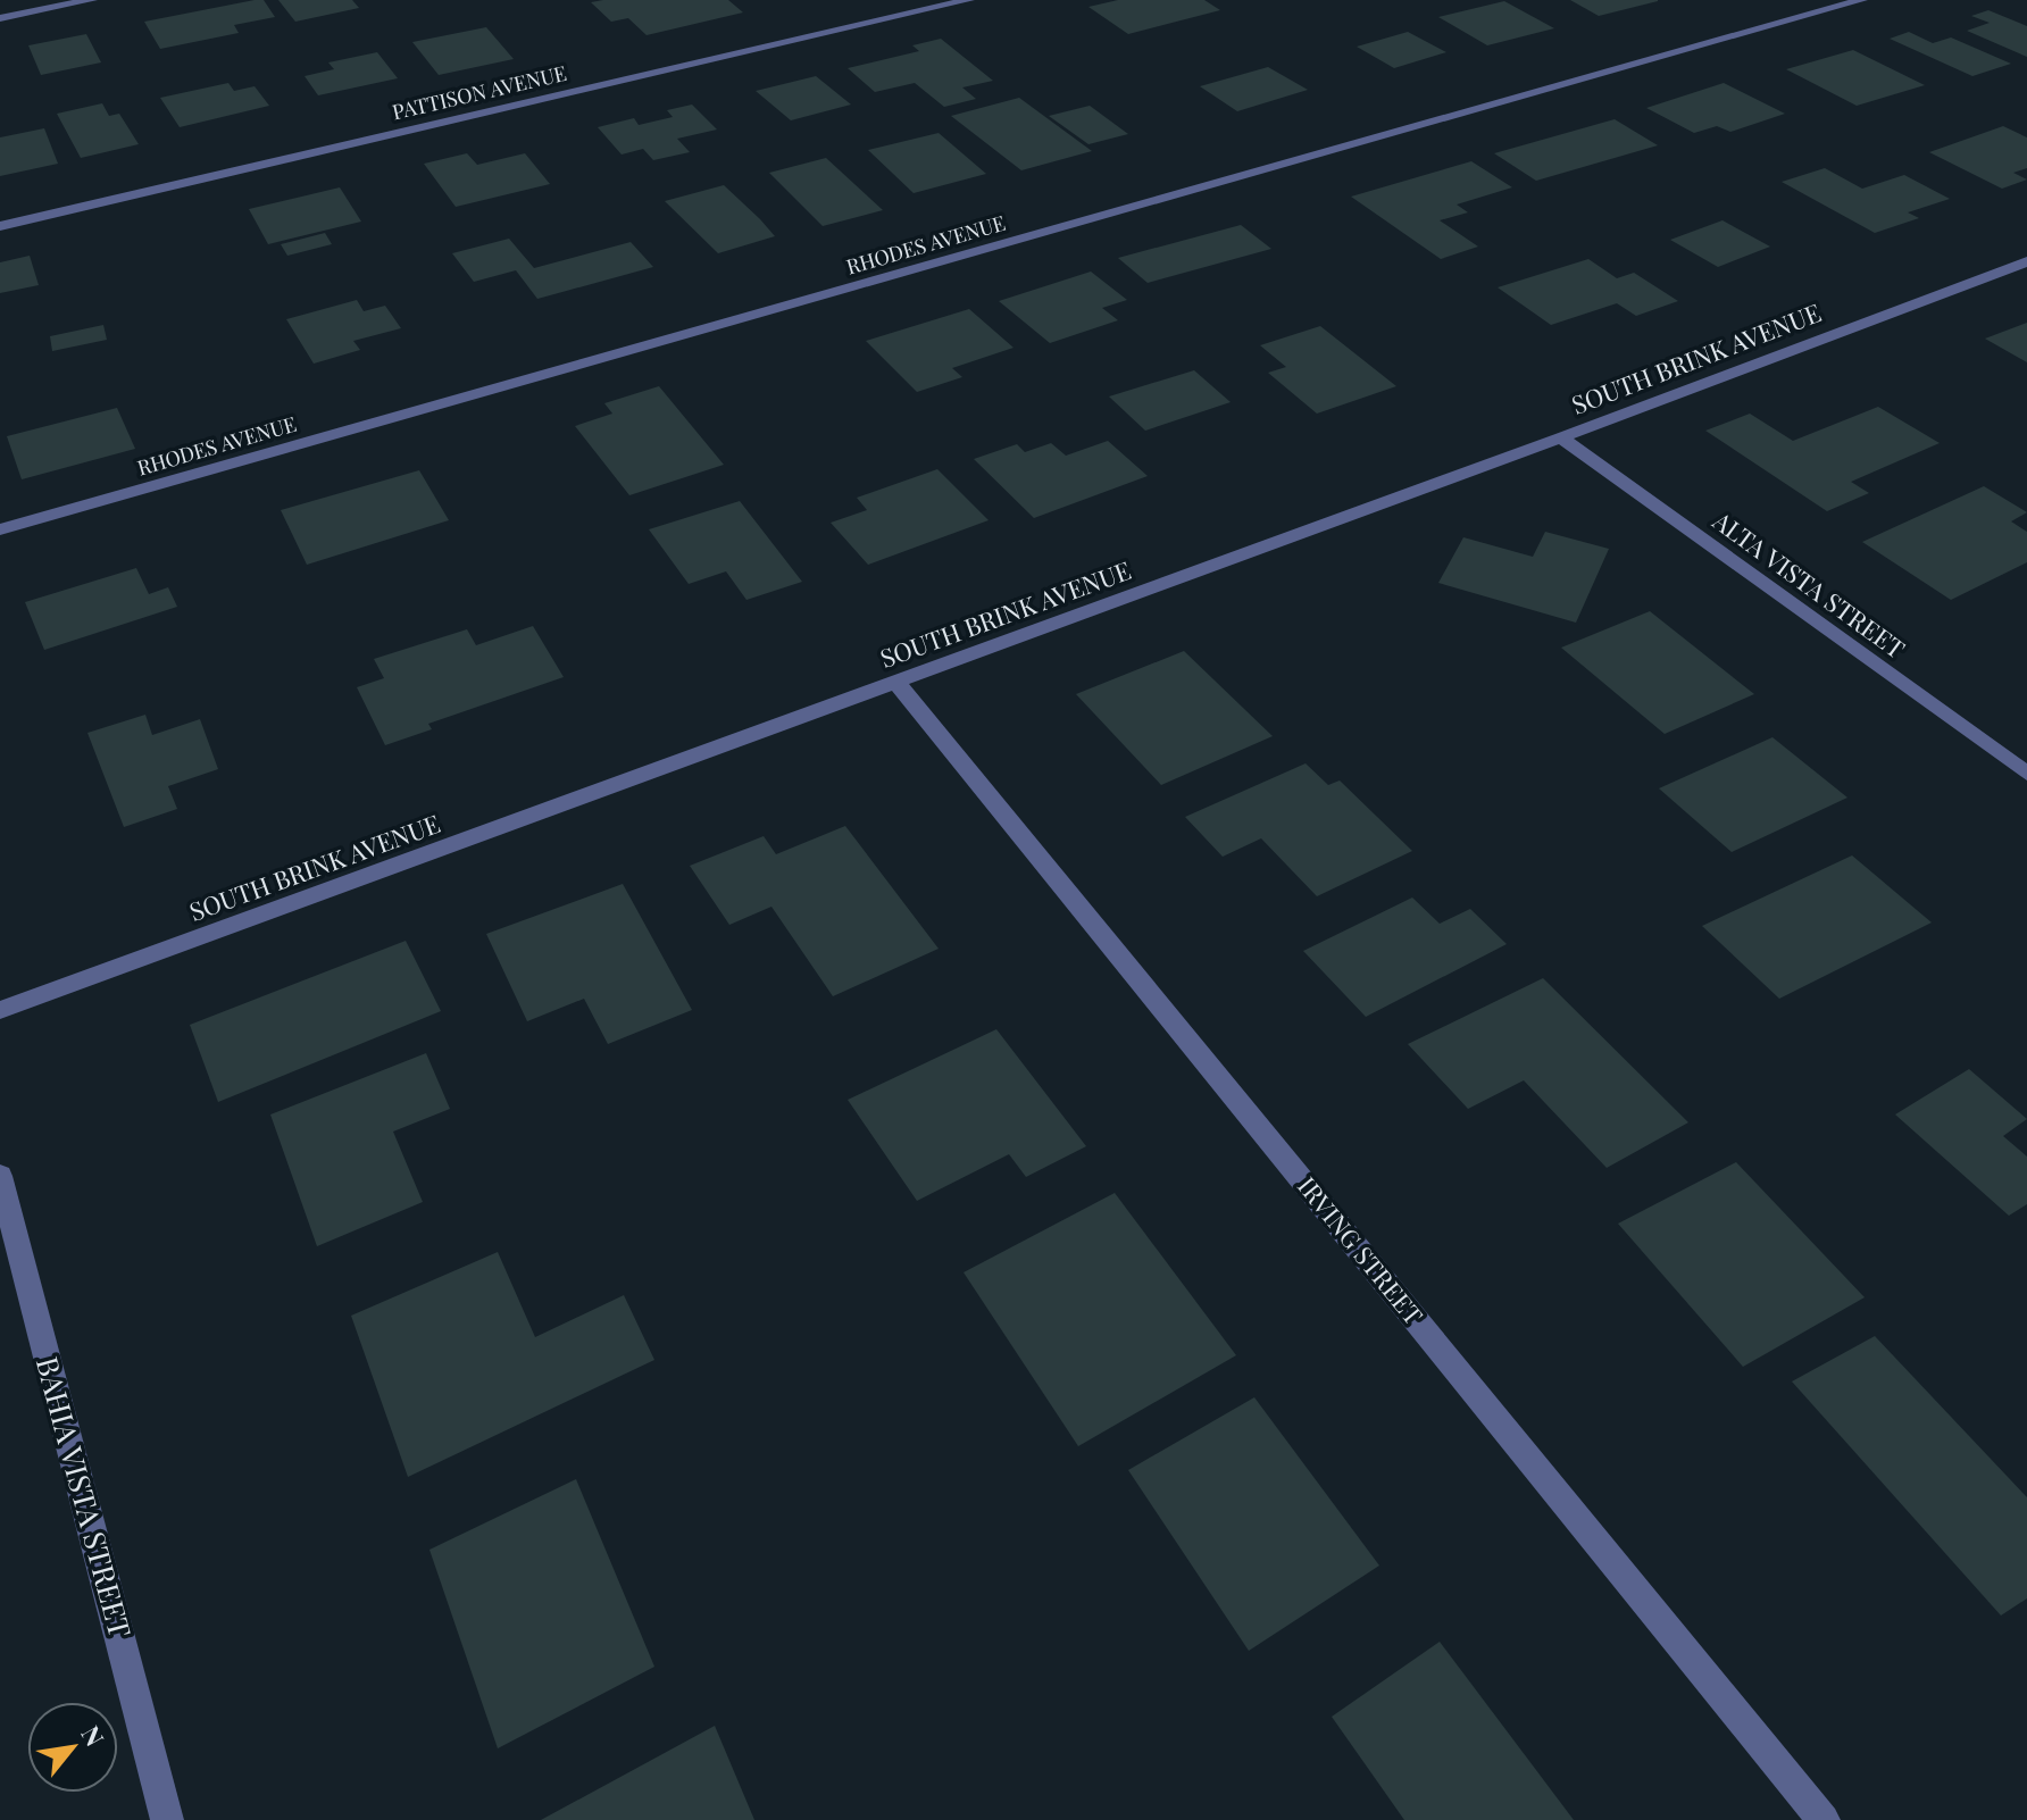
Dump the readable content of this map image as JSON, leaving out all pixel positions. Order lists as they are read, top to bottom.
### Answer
{
  "streets": {
    "street": [
      "PATTISON AVENUE",
      "RHODES AVENUE",
      "SOUTH BRINK AVENUE",
      "ALTA VISTA STREET",
      "IRVING STREET",
      "BAHIA VISTA STREET"
    ]
  },
  "crossings": [
    ["SOUTH BRINK AVENUE", "ALTA VISTA STREET"],
    ["SOUTH BRINK AVENUE", "IRVING STREET"]
  ],
  "north": "top right"
}
